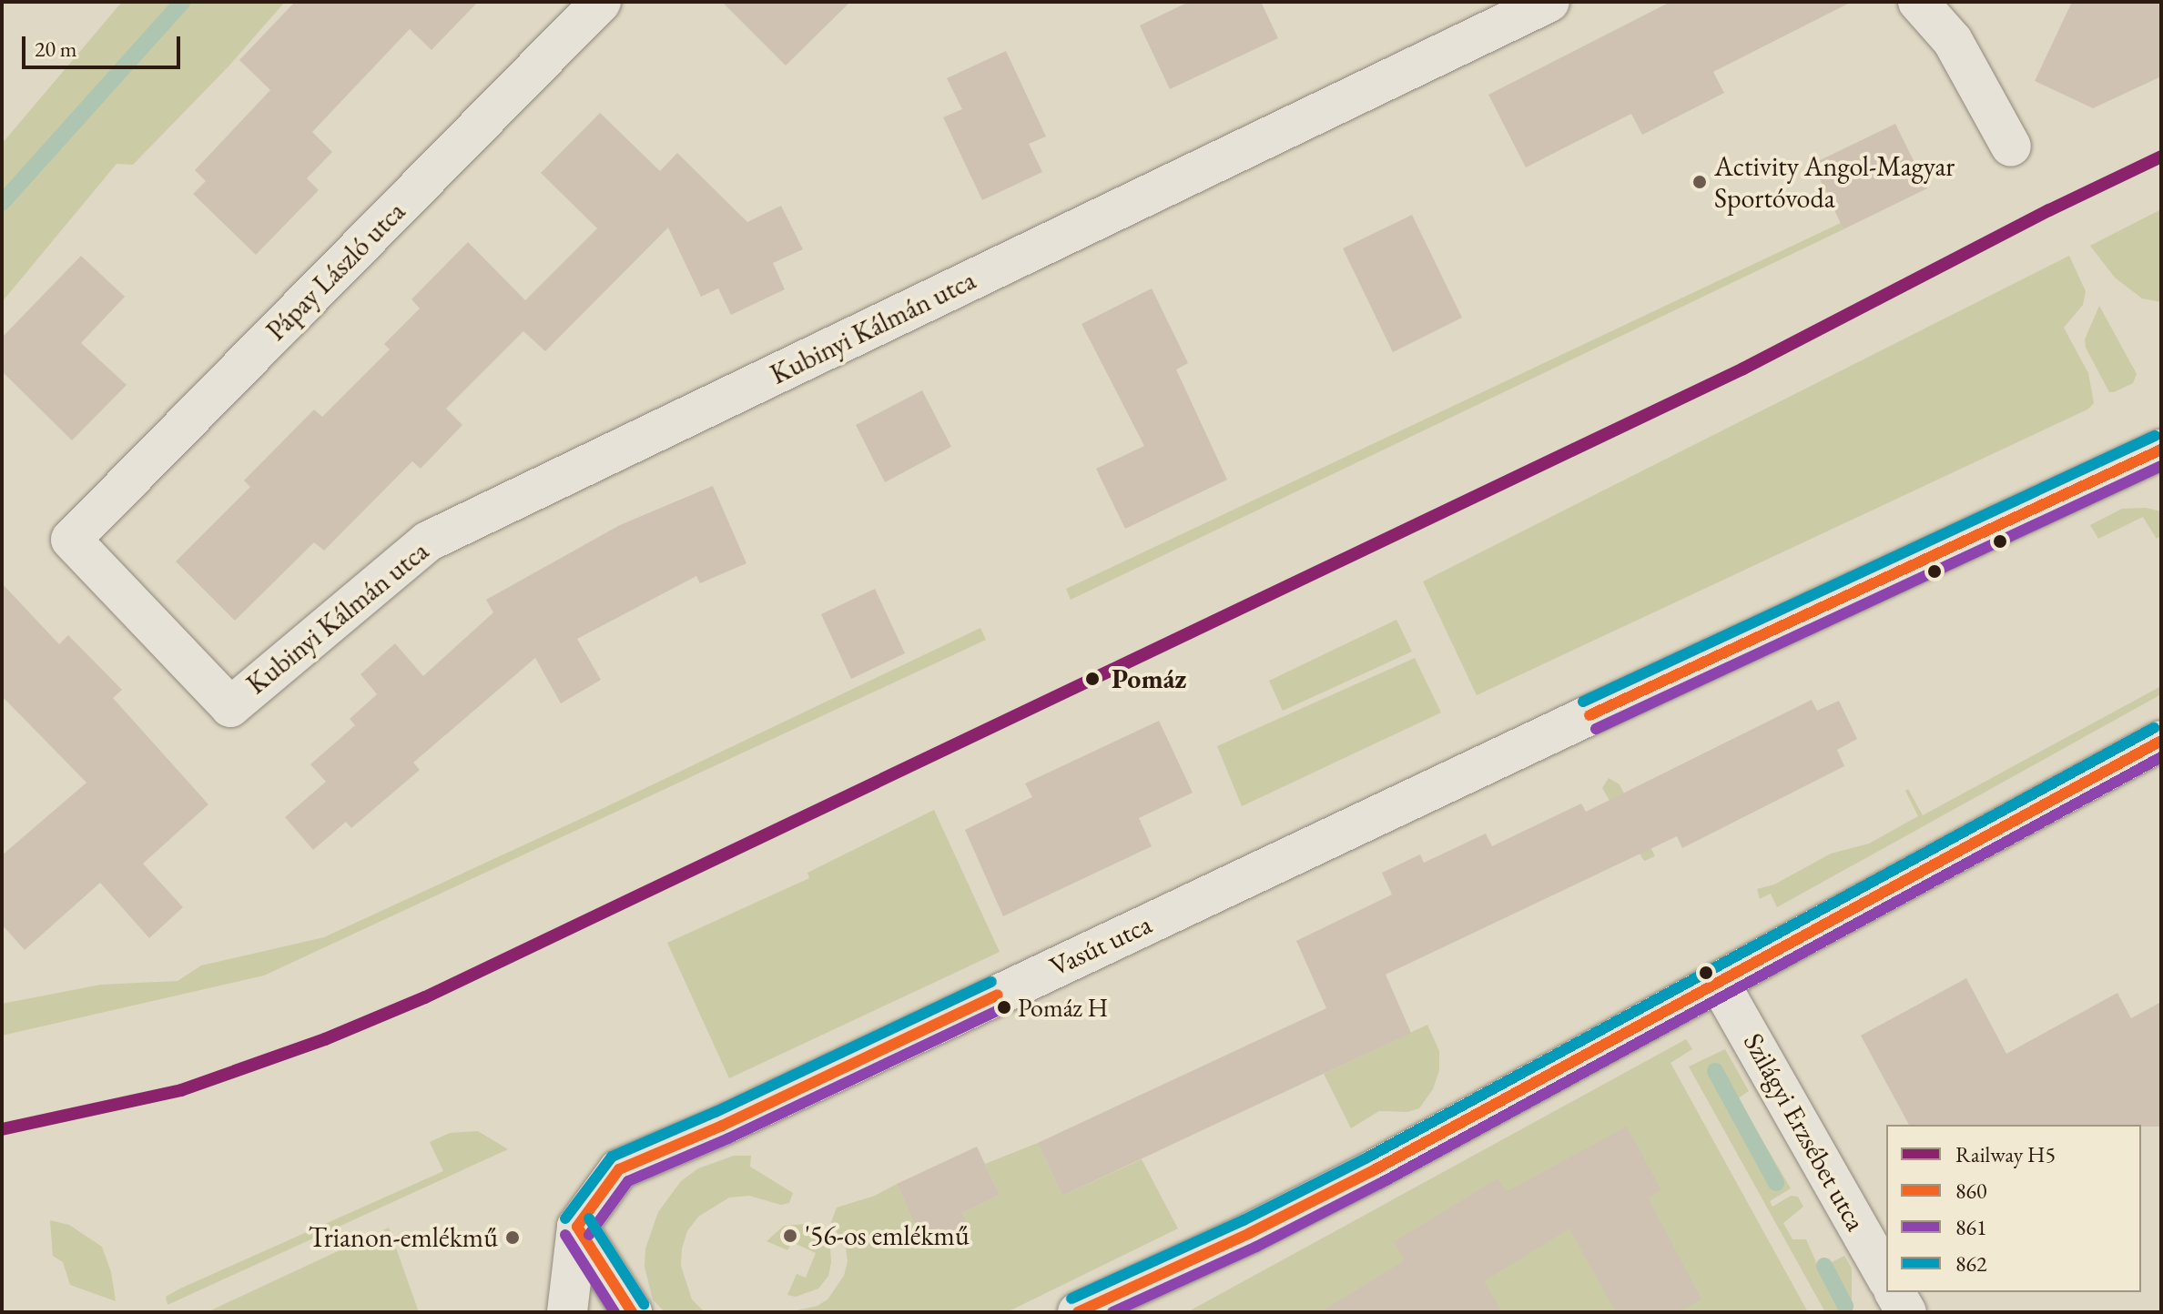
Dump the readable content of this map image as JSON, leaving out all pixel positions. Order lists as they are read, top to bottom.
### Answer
{
  "streets": {
    "street": [
      "Pápay László utca",
      "Kubinyi Kálmán utca",
      "Vasút utca",
      "Szilágyi Erzsébet utca"
    ]
  },
  "crossings": [
    ["Pápay László utca", "Kubinyi Kálmán utca"]
  ],
  "places": [
    "Activity Angol-Magyar Sportóvoda",
    "Pomáz",
    "Pomáz H",
    "'56-os emlékmű",
    "Trianon-emlékmű"
  ],
  "lines": [
    "rail line H5",
    "transit line 862",
    "transit line 860",
    "transit line 861"
  ],
  "legend": [
    "Railway H5",
    "860",
    "861",
    "862"
  ],
  "scale_bar": "20 m"
}
